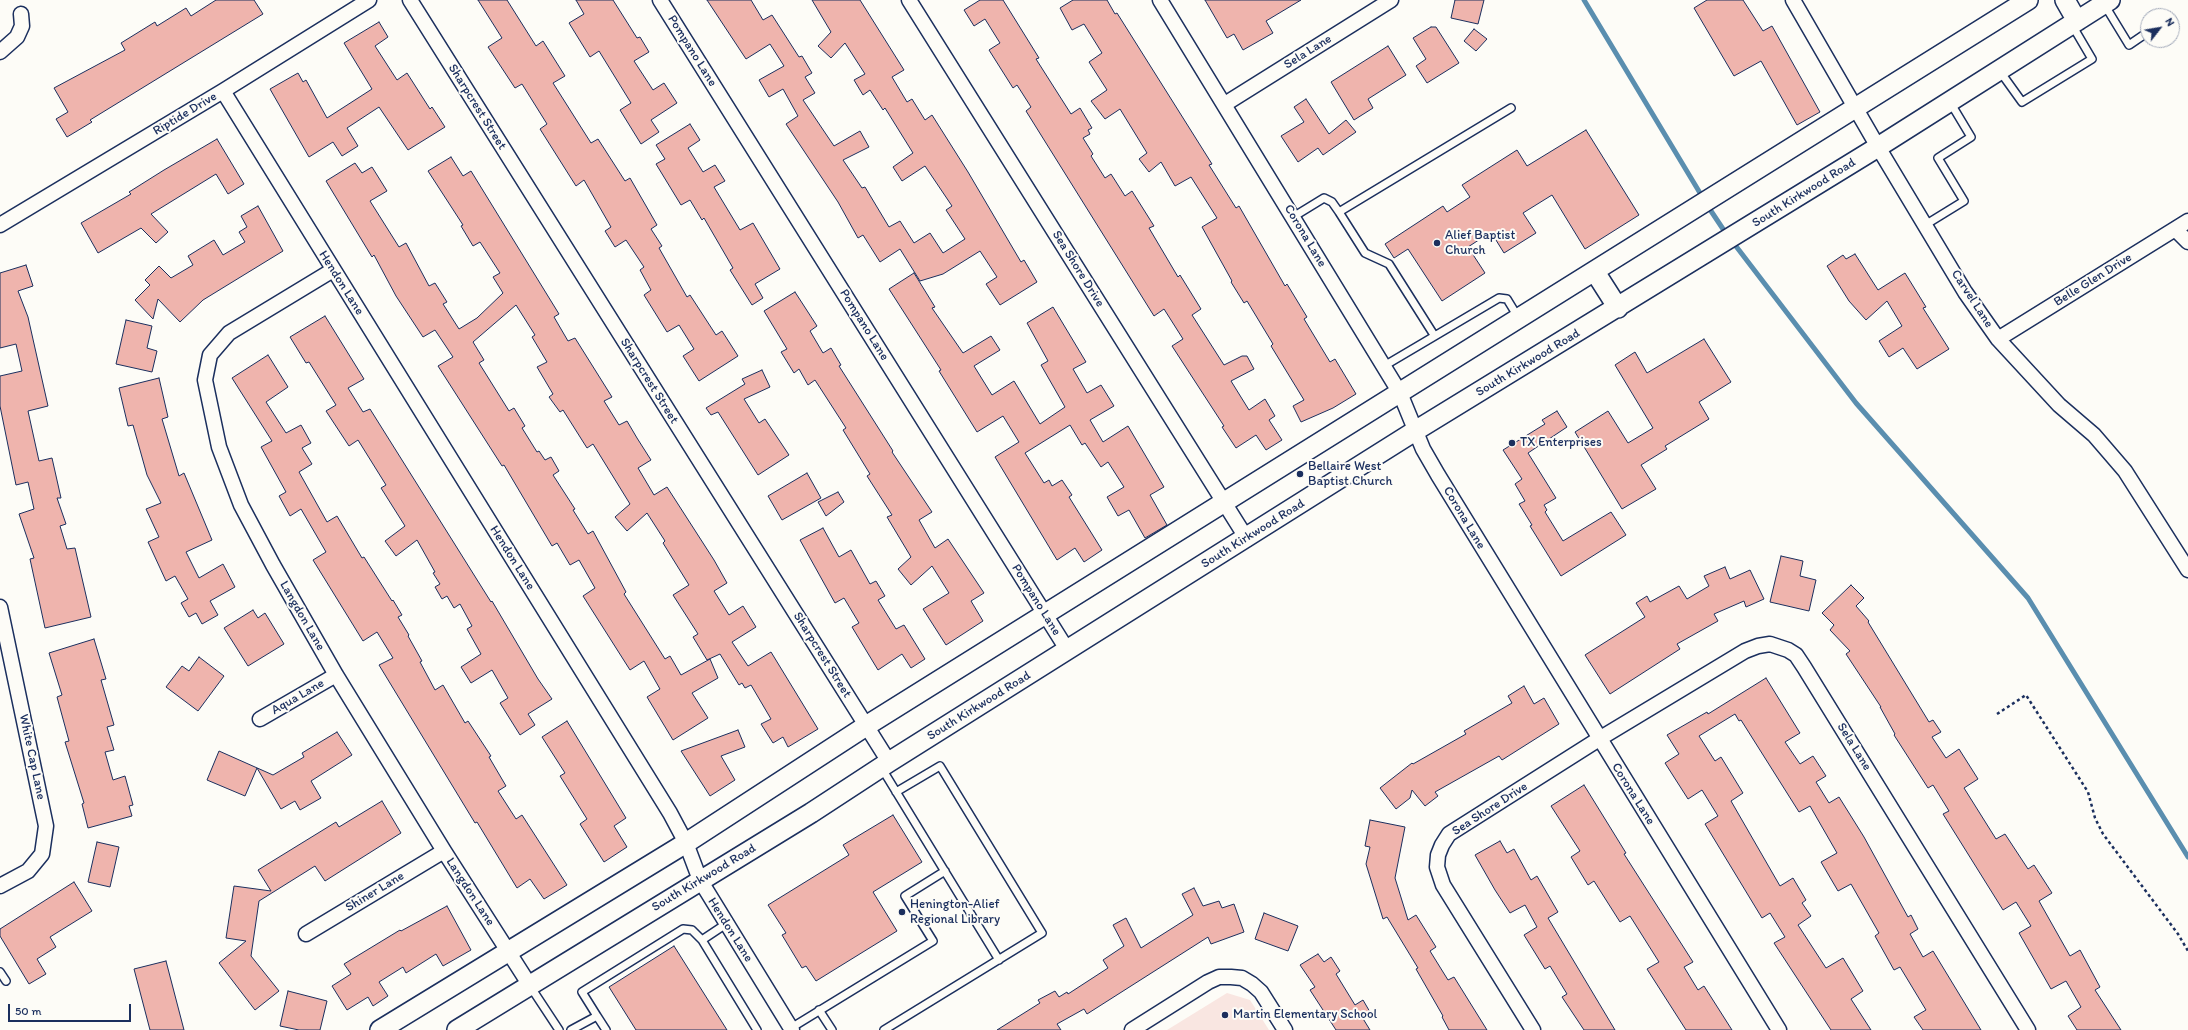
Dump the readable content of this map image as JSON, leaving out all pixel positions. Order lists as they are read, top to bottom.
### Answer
{
  "streets": {
    "main road": ["South Kirkwood Road"],
    "street": [
      "Pompano Lane",
      "Sela Lane",
      "Sharpcrest Street",
      "Riptide Drive",
      "Corona Lane",
      "Sea Shore Drive",
      "Belle Glen Drive",
      "Hendon Lane",
      "Carvel Lane",
      "Langdon Lane",
      "Aqua Lane",
      "White Cap Lane",
      "Shiner Lane"
    ]
  },
  "crossings": [
    ["Pompano Lane", "South Kirkwood Road"],
    ["Sela Lane", "Corona Lane"],
    ["Sela Lane", "Sea Shore Drive"],
    ["Sharpcrest Street", "South Kirkwood Road"],
    ["Riptide Drive", "Hendon Lane"],
    ["South Kirkwood Road", "Corona Lane"],
    ["South Kirkwood Road", "Sea Shore Drive"],
    ["South Kirkwood Road", "Hendon Lane"],
    ["South Kirkwood Road", "Carvel Lane"],
    ["South Kirkwood Road", "Langdon Lane"],
    ["Corona Lane", "Sea Shore Drive"],
    ["Belle Glen Drive", "Carvel Lane"],
    ["Hendon Lane", "Langdon Lane"],
    ["Langdon Lane", "Aqua Lane"],
    ["Langdon Lane", "Shiner Lane"]
  ],
  "places": [
    "Alief Baptist Church",
    "TX Enterprises",
    "Bellaire West Baptist Church",
    "Henington-Alief Regional Library",
    "Martin Elementary School"
  ],
  "scale_bar": "50 m",
  "north": "top right"
}
